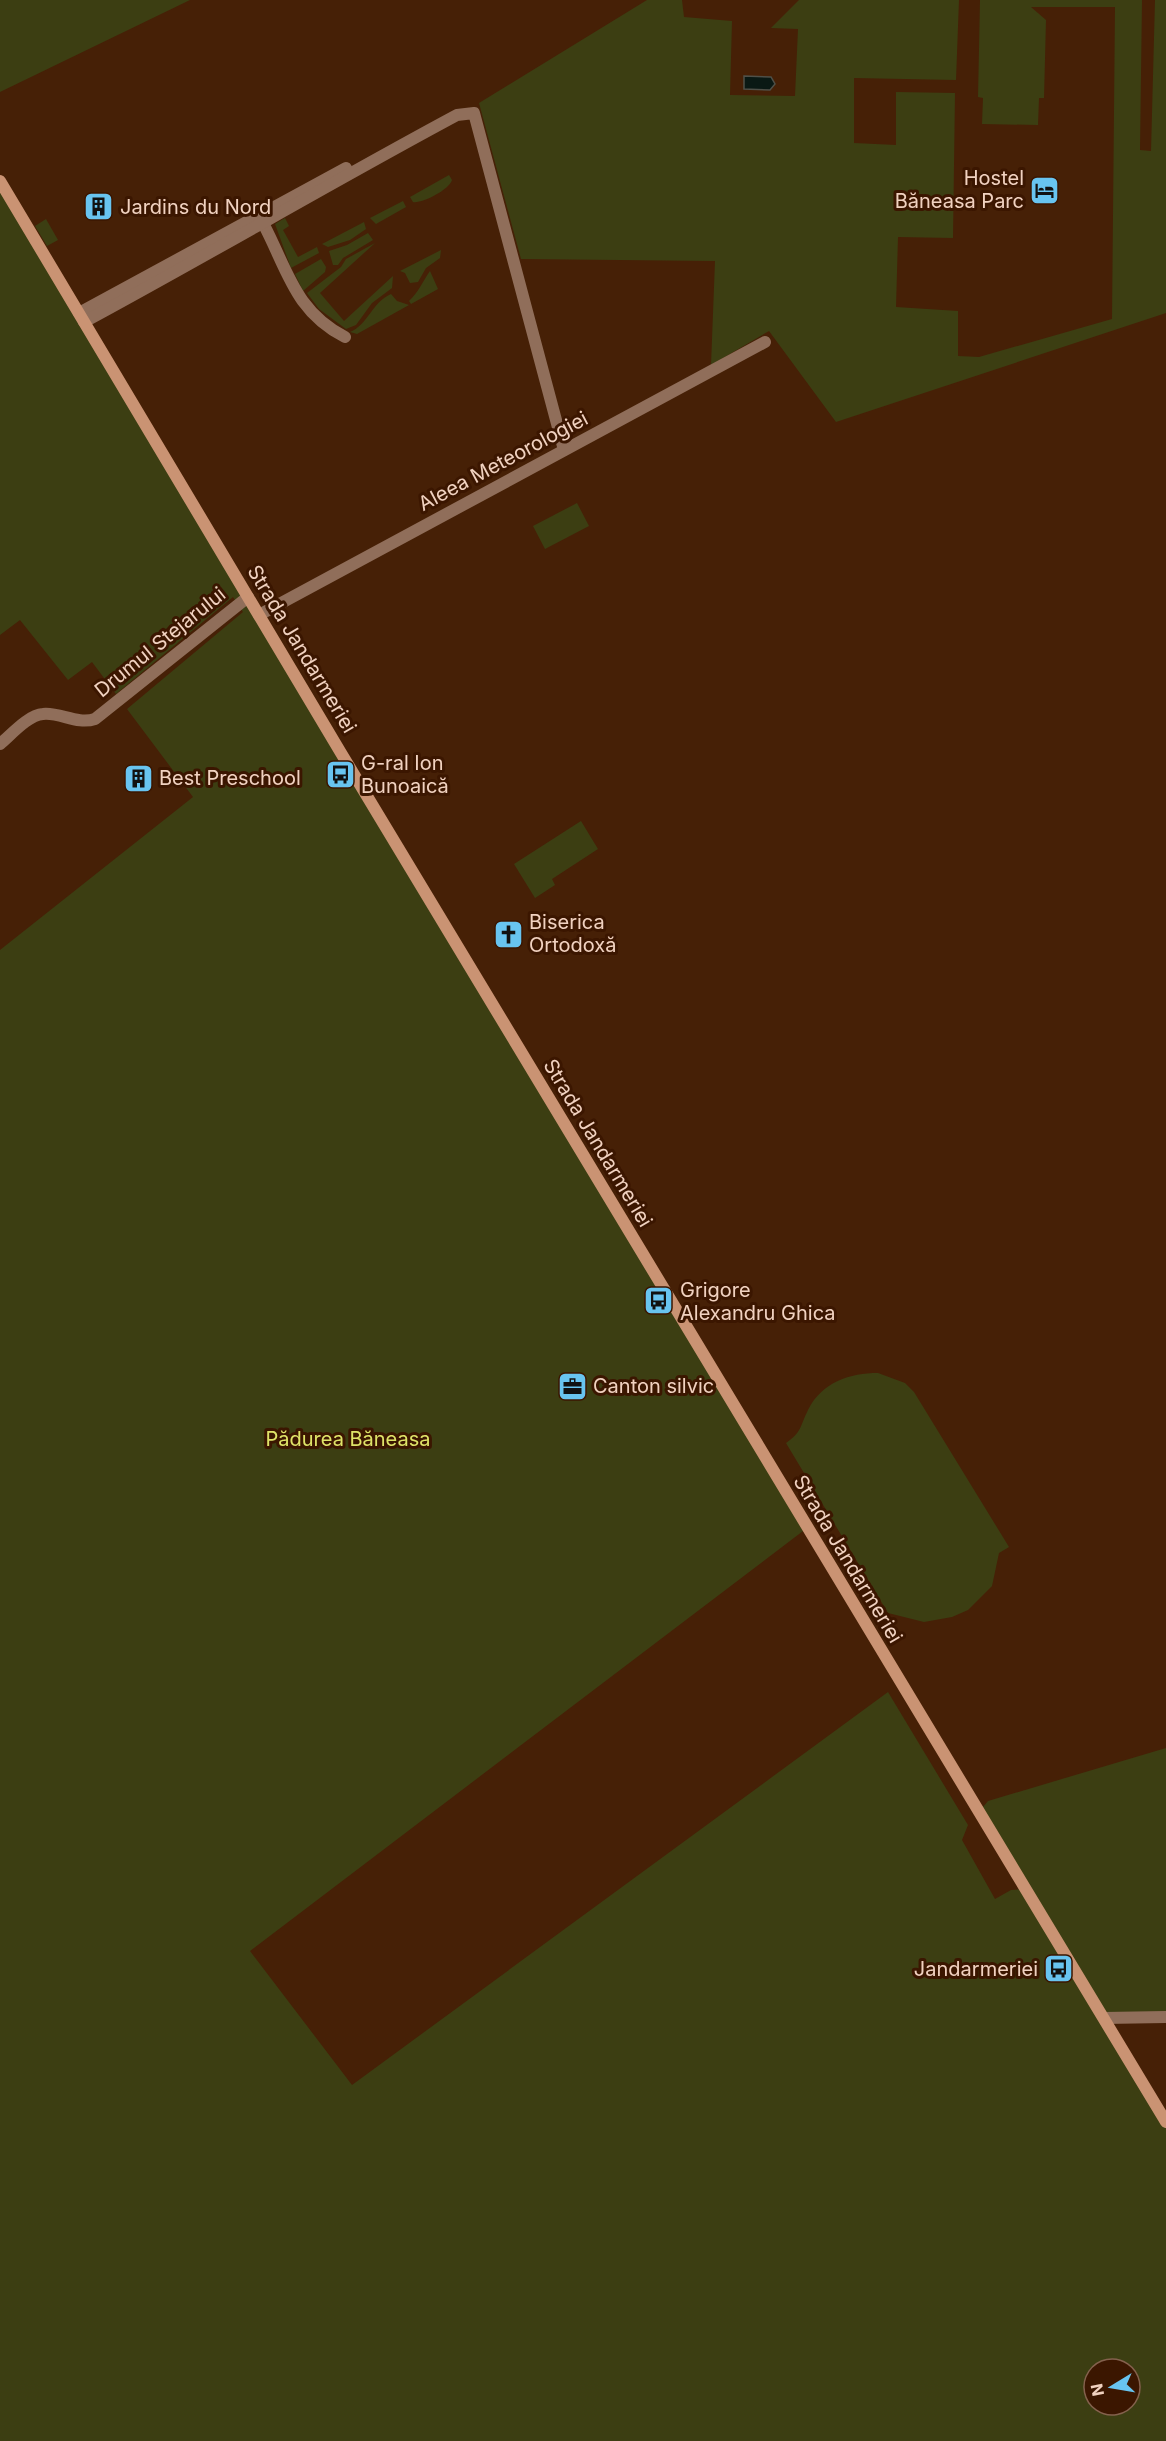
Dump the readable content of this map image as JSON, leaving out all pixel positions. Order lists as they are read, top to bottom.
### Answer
{
  "streets": {
    "street": ["Aleea Meteorologiei", "Drumul Stejarului", "Strada Jandarmeriei"]
  },
  "crossings": [
    ["Aleea Meteorologiei", "Strada Jandarmeriei"],
    ["Drumul Stejarului", "Strada Jandarmeriei"]
  ],
  "parks": ["Pădurea Băneasa"],
  "places": {
    "hotel": ["Hostel Băneasa Parc"],
    "building": ["Jardins du Nord", "Best Preschool"],
    "bus stop": ["G-ral Ion Bunoaică", "Grigore Alexandru Ghica", "Jandarmeriei"],
    "church": ["Biserica Ortodoxă"],
    "office": ["Canton silvic"]
  },
  "north": "left"
}
